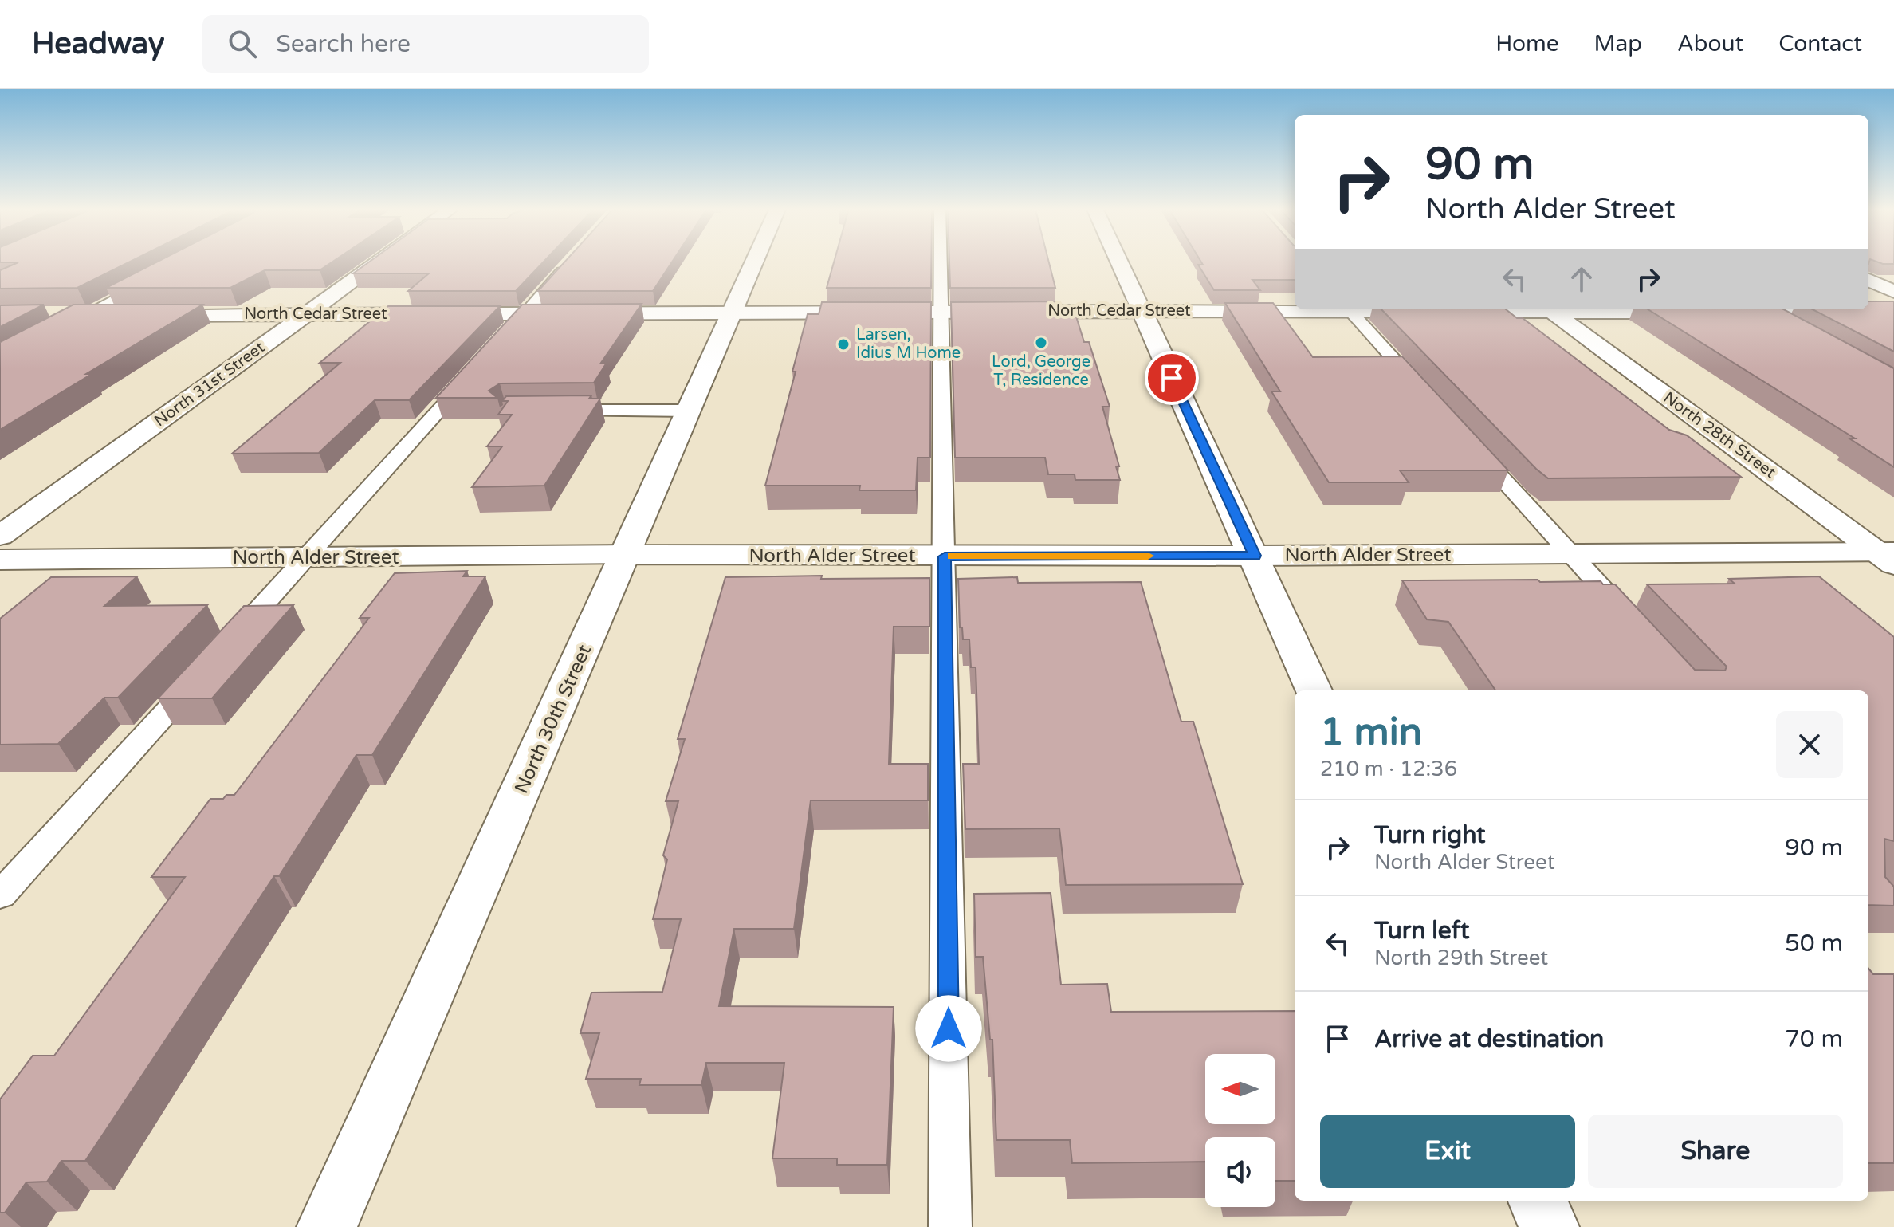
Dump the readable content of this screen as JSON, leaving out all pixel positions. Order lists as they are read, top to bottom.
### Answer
{
  "streets": {
    "street": [
      "North Cedar Street",
      "North 31st Street",
      "North 28th Street",
      "North Alder Street",
      "North 30th Street"
    ]
  },
  "crossings": [
    ["North Cedar Street", "North 31st Street"],
    ["North Cedar Street", "North 28th Street"],
    ["North Cedar Street", "North 30th Street"],
    ["North 28th Street", "North Alder Street"],
    ["North Alder Street", "North 30th Street"]
  ],
  "places": ["Lord, George T, Residence", "Larsen, Idius M Home"],
  "north": "left",
  "page": {
    "header": "Headway",
    "search": "Search here",
    "nav": [
      "Home",
      "Map",
      "About",
      "Contact"
    ],
    "turn": ["90 m", "North Alder Street"],
    "heading": ["1 min", "210 m · 12:36"],
    "list": [
      {
        "name": "Turn right",
        "note": "North Alder Street",
        "value": "90 m"
      },
      {
        "name": "Turn left",
        "note": "North 29th Street",
        "value": "50 m"
      },
      {
        "name": "Arrive at destination",
        "value": "70 m"
      }
    ],
    "buttons": ["Exit", "Share"]
  }
}
